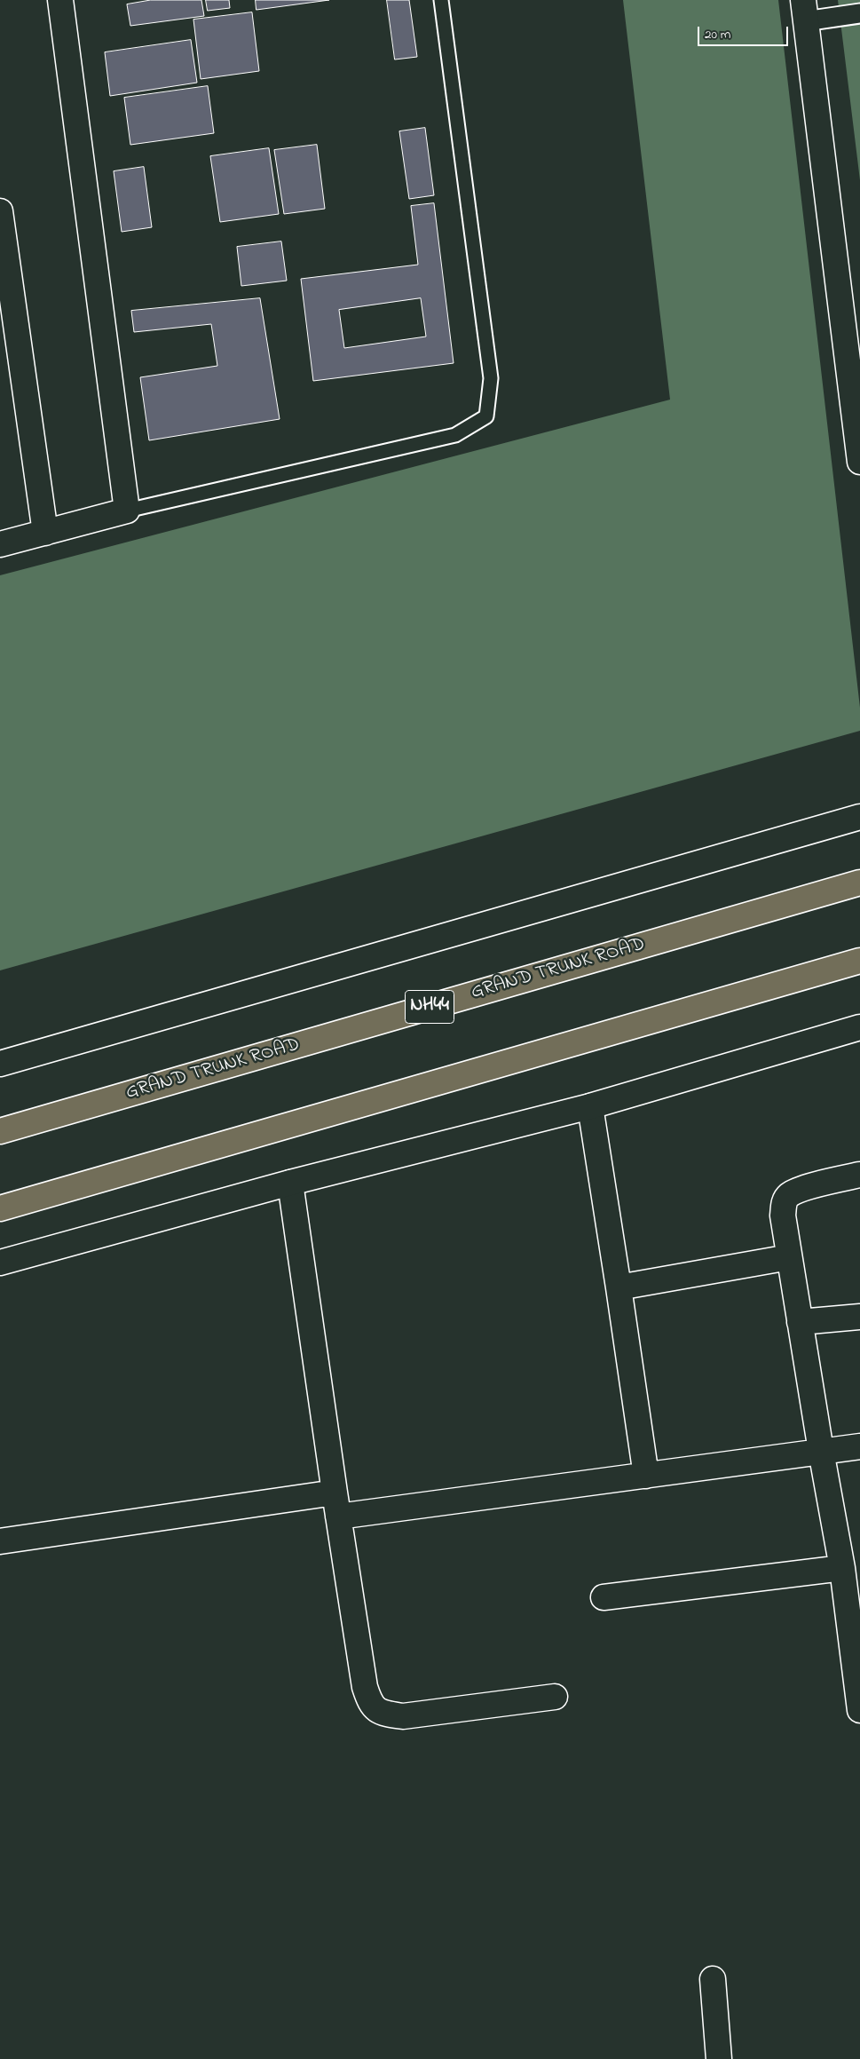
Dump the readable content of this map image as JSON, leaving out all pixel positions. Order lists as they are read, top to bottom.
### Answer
{
  "streets": {
    "highway": ["GRAND TRUNK ROAD", "NH44"]
  },
  "scale_bar": "20 m"
}
